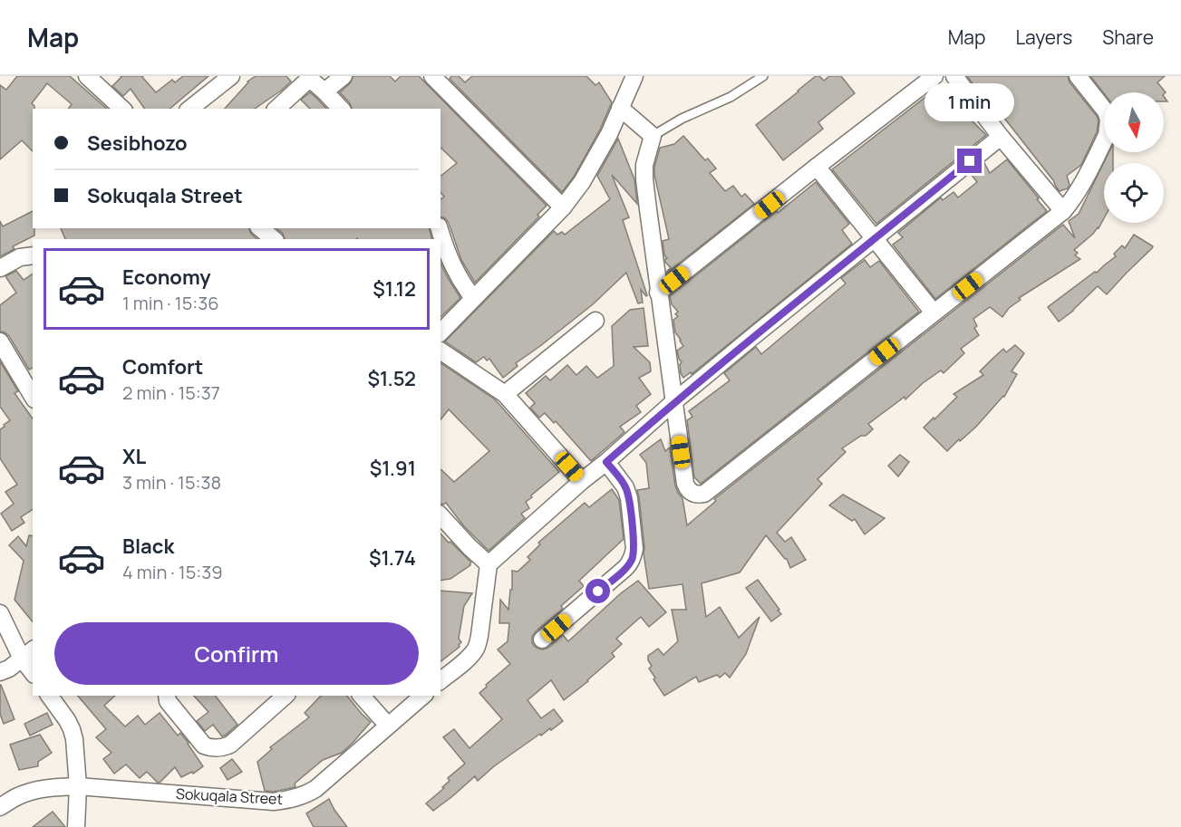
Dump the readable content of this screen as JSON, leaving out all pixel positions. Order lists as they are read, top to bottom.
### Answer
{
  "streets": {
    "street": ["Sokuqala Street"]
  },
  "north": "bottom",
  "page": {
    "header": "Map",
    "nav": ["Map", "Layers", "Share"],
    "bubble": "1 min",
    "banner": ["Sesibhozo", "Sokuqala Street"],
    "list": [
      {
        "name": "Economy",
        "note": "1 min · 15:36",
        "value": "$1.12"
      },
      {
        "name": "Comfort",
        "note": "2 min · 15:37",
        "value": "$1.52"
      },
      {
        "name": "XL",
        "note": "3 min · 15:38",
        "value": "$1.91"
      },
      {
        "name": "Black",
        "note": "4 min · 15:39",
        "value": "$1.74"
      }
    ],
    "buttons": "Confirm"
  }
}
